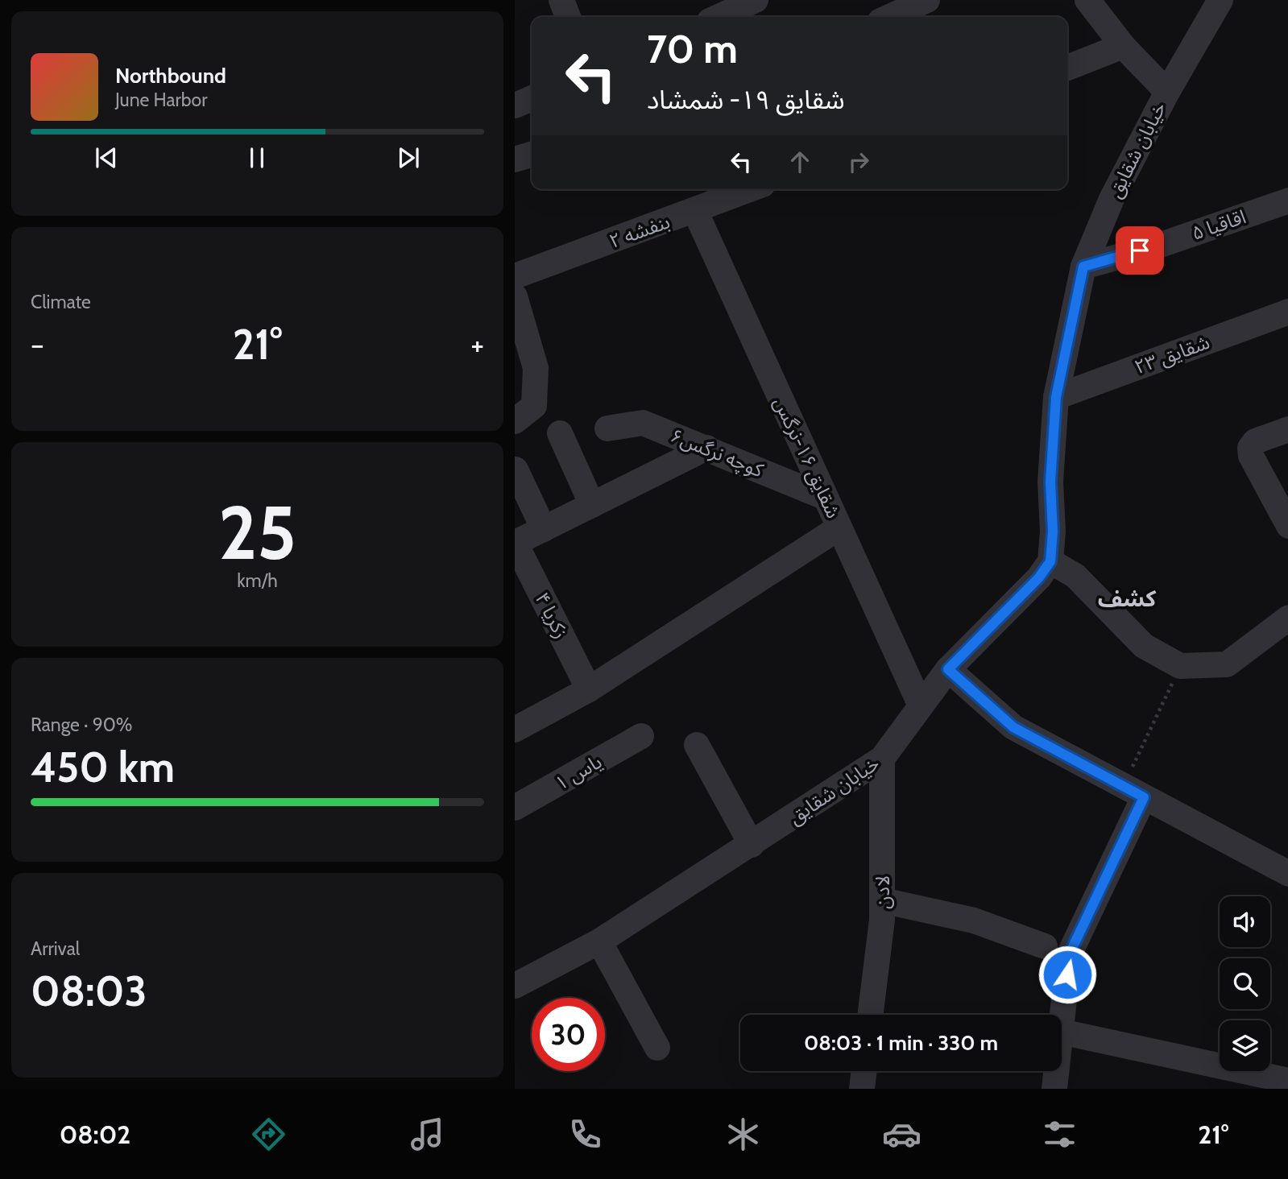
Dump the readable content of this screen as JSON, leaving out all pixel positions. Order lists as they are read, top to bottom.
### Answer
{
  "streets": {
    "street": [
      "خیابان شقایق",
      "اقاقیا ۵",
      "بنفشه ۲",
      "شقایق ۲۳",
      "کوچه نرگس۶",
      "شقایق ۱۶-نرگس",
      "زکریا ۴",
      "یاس ۱",
      "لادن"
    ]
  },
  "crossings": [
    ["خیابان شقایق", "اقاقیا ۵"],
    ["خیابان شقایق", "شقایق ۲۳"],
    ["خیابان شقایق", "شقایق ۱۶-نرگس"],
    ["خیابان شقایق", "لادن"],
    ["بنفشه ۲", "شقایق ۱۶-نرگس"],
    ["کوچه نرگس۶", "شقایق ۱۶-نرگس"]
  ],
  "districts": ["کشف"],
  "page": {
    "turn": ["70 m", "شقایق ۱۹- شمشاد"],
    "song": ["Northbound", "June Harbor"],
    "tile": [
      "Climate",
      ["25", "km/h"],
      ["Range · 90%", "450 km"],
      ["Arrival", "08:03"]
    ],
    "heat": ["−", "21°", "+"],
    "limit": "30",
    "trip": "08:03 · 1 min · 330 m",
    "tabs": ["08:02", "21°"]
  }
}
